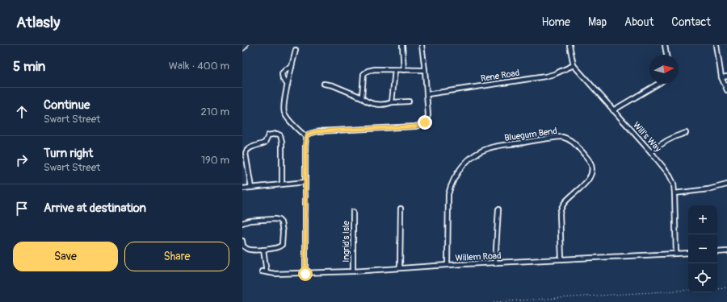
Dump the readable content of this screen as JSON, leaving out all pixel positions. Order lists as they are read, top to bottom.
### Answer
{
  "streets": {
    "street": [
      "Rene Road",
      "Bluegum Bend",
      "Will's Way",
      "Ingrid's Isle",
      "Willem Road"
    ]
  },
  "crossings": [
    ["Rene Road", "Will's Way"],
    ["Bluegum Bend", "Willem Road"],
    ["Will's Way", "Willem Road"],
    ["Ingrid's Isle", "Willem Road"]
  ],
  "north": "right",
  "page": {
    "header": "Atlasly",
    "nav": [
      "Home",
      "Map",
      "About",
      "Contact"
    ],
    "heading": ["5 min", "Walk · 400 m"],
    "list": [
      ["Continue", "Swart Street", "210 m"],
      ["Turn right", "Swart Street", "190 m"],
      "Arrive at destination"
    ],
    "map_buttons": ["+", "−"],
    "buttons": ["Save", "Share"]
  }
}
